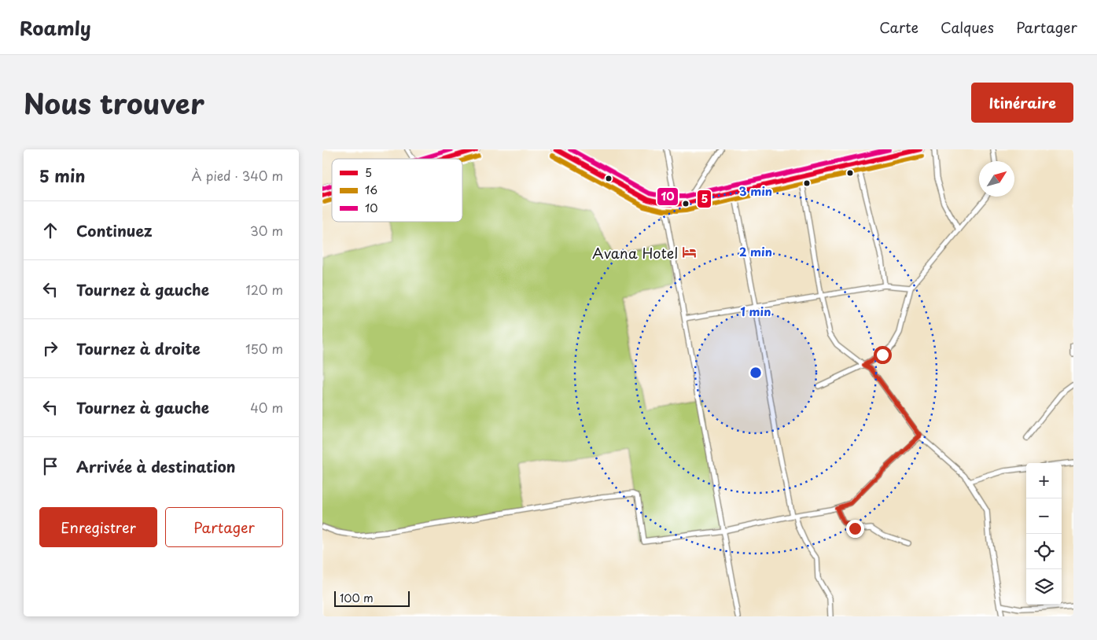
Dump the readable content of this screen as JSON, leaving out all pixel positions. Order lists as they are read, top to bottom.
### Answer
{
  "places": {
    "hotel": ["Avana Hotel"]
  },
  "lines": ["transit line 5", "transit line 10", "transit line 16"],
  "legend": ["5", "16", "10"],
  "scale_bar": "100 m",
  "north": "top right",
  "page": {
    "header": "Roamly",
    "nav": ["Carte", "Calques", "Partager"],
    "title": "Nous trouver",
    "buttons": [
      "Itinéraire",
      ["Enregistrer", "Partager"]
    ],
    "heading": ["5 min", "À pied · 340 m"],
    "list": [
      ["Continuez", "30 m"],
      ["Tournez à gauche", "120 m"],
      ["Tournez à droite", "150 m"],
      ["Tournez à gauche", "40 m"],
      "Arrivée à destination"
    ],
    "map_buttons": ["+", "−"],
    "scale": "100 m"
  },
  "rings": ["3 min", "2 min", "1 min"]
}
